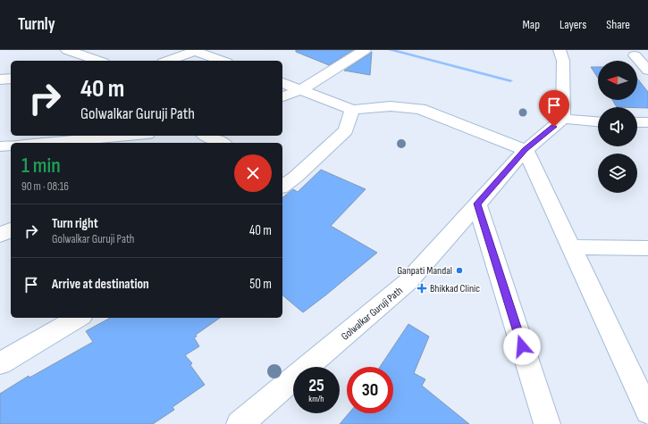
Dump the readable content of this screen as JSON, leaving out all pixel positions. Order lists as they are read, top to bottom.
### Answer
{
  "streets": {
    "street": ["Golwalkar Guruji Path"]
  },
  "places": {
    "other": ["Ganpati Mandal"],
    "health": ["Bhikkad Clinic"]
  },
  "north": "left",
  "page": {
    "header": "Turnly",
    "nav": ["Map", "Layers", "Share"],
    "turn": ["40 m", "Golwalkar Guruji Path"],
    "heading": ["1 min", "90 m · 08:16"],
    "list": [
      {
        "name": "Turn right",
        "note": "Golwalkar Guruji Path",
        "value": "40 m"
      },
      {
        "name": "Arrive at destination",
        "value": "50 m"
      }
    ],
    "speed": "25 km/h",
    "limit": "30"
  }
}
